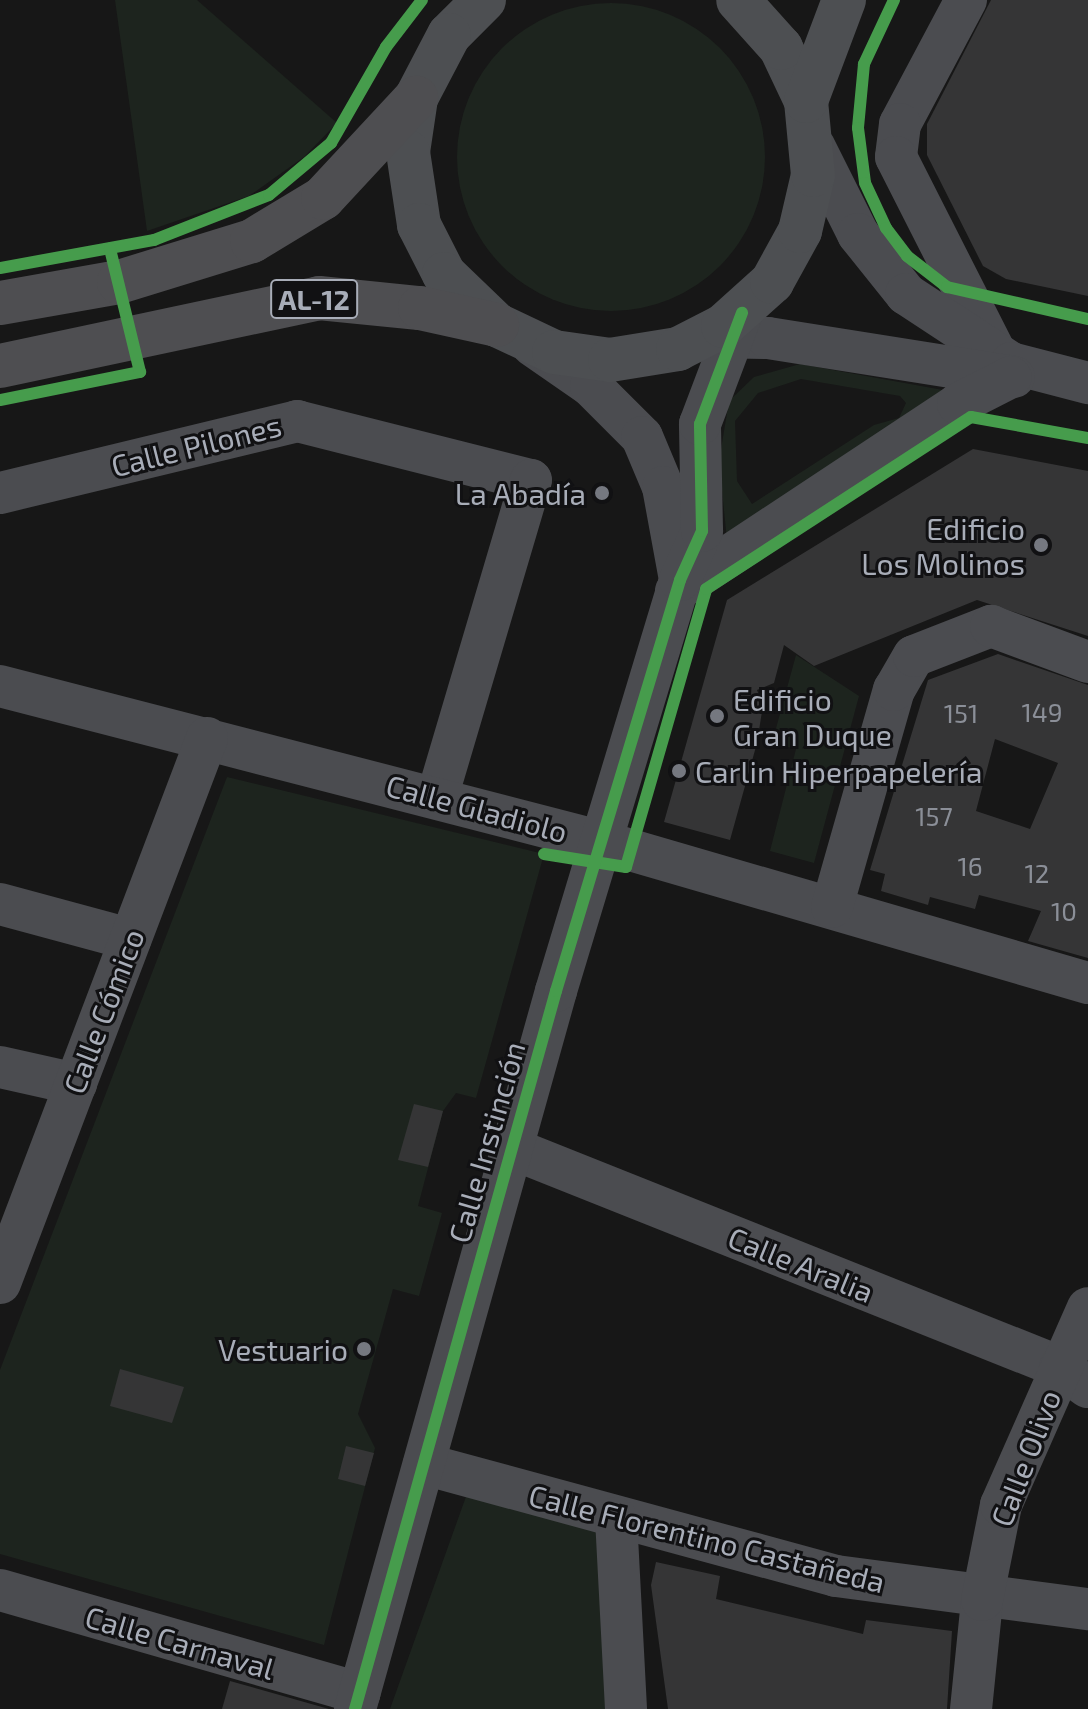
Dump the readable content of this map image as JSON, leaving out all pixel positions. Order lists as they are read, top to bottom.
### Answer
{
  "streets": {
    "highway": ["AL-12"],
    "street": [
      "Calle Pilones",
      "Calle Gladiolo",
      "Calle Cómico",
      "Calle Instinción",
      "Calle Aralia",
      "Calle Olivo",
      "Calle Florentino Castañeda",
      "Calle Carnaval"
    ]
  },
  "crossings": [
    ["AL-12", "Calle Instinción"],
    ["Calle Pilones", "Calle Gladiolo"],
    ["Calle Gladiolo", "Calle Cómico"],
    ["Calle Gladiolo", "Calle Instinción"],
    ["Calle Instinción", "Calle Aralia"],
    ["Calle Instinción", "Calle Florentino Castañeda"],
    ["Calle Instinción", "Calle Carnaval"],
    ["Calle Aralia", "Calle Olivo"],
    ["Calle Olivo", "Calle Florentino Castañeda"]
  ],
  "places": [
    "La Abadía",
    "Edificio Los Molinos",
    "Edificio Gran Duque",
    "Carlin Hiperpapelería",
    "Vestuario"
  ],
  "house_numbers": [
    "149",
    "151",
    "157",
    "16",
    "12",
    "10"
  ]
}
